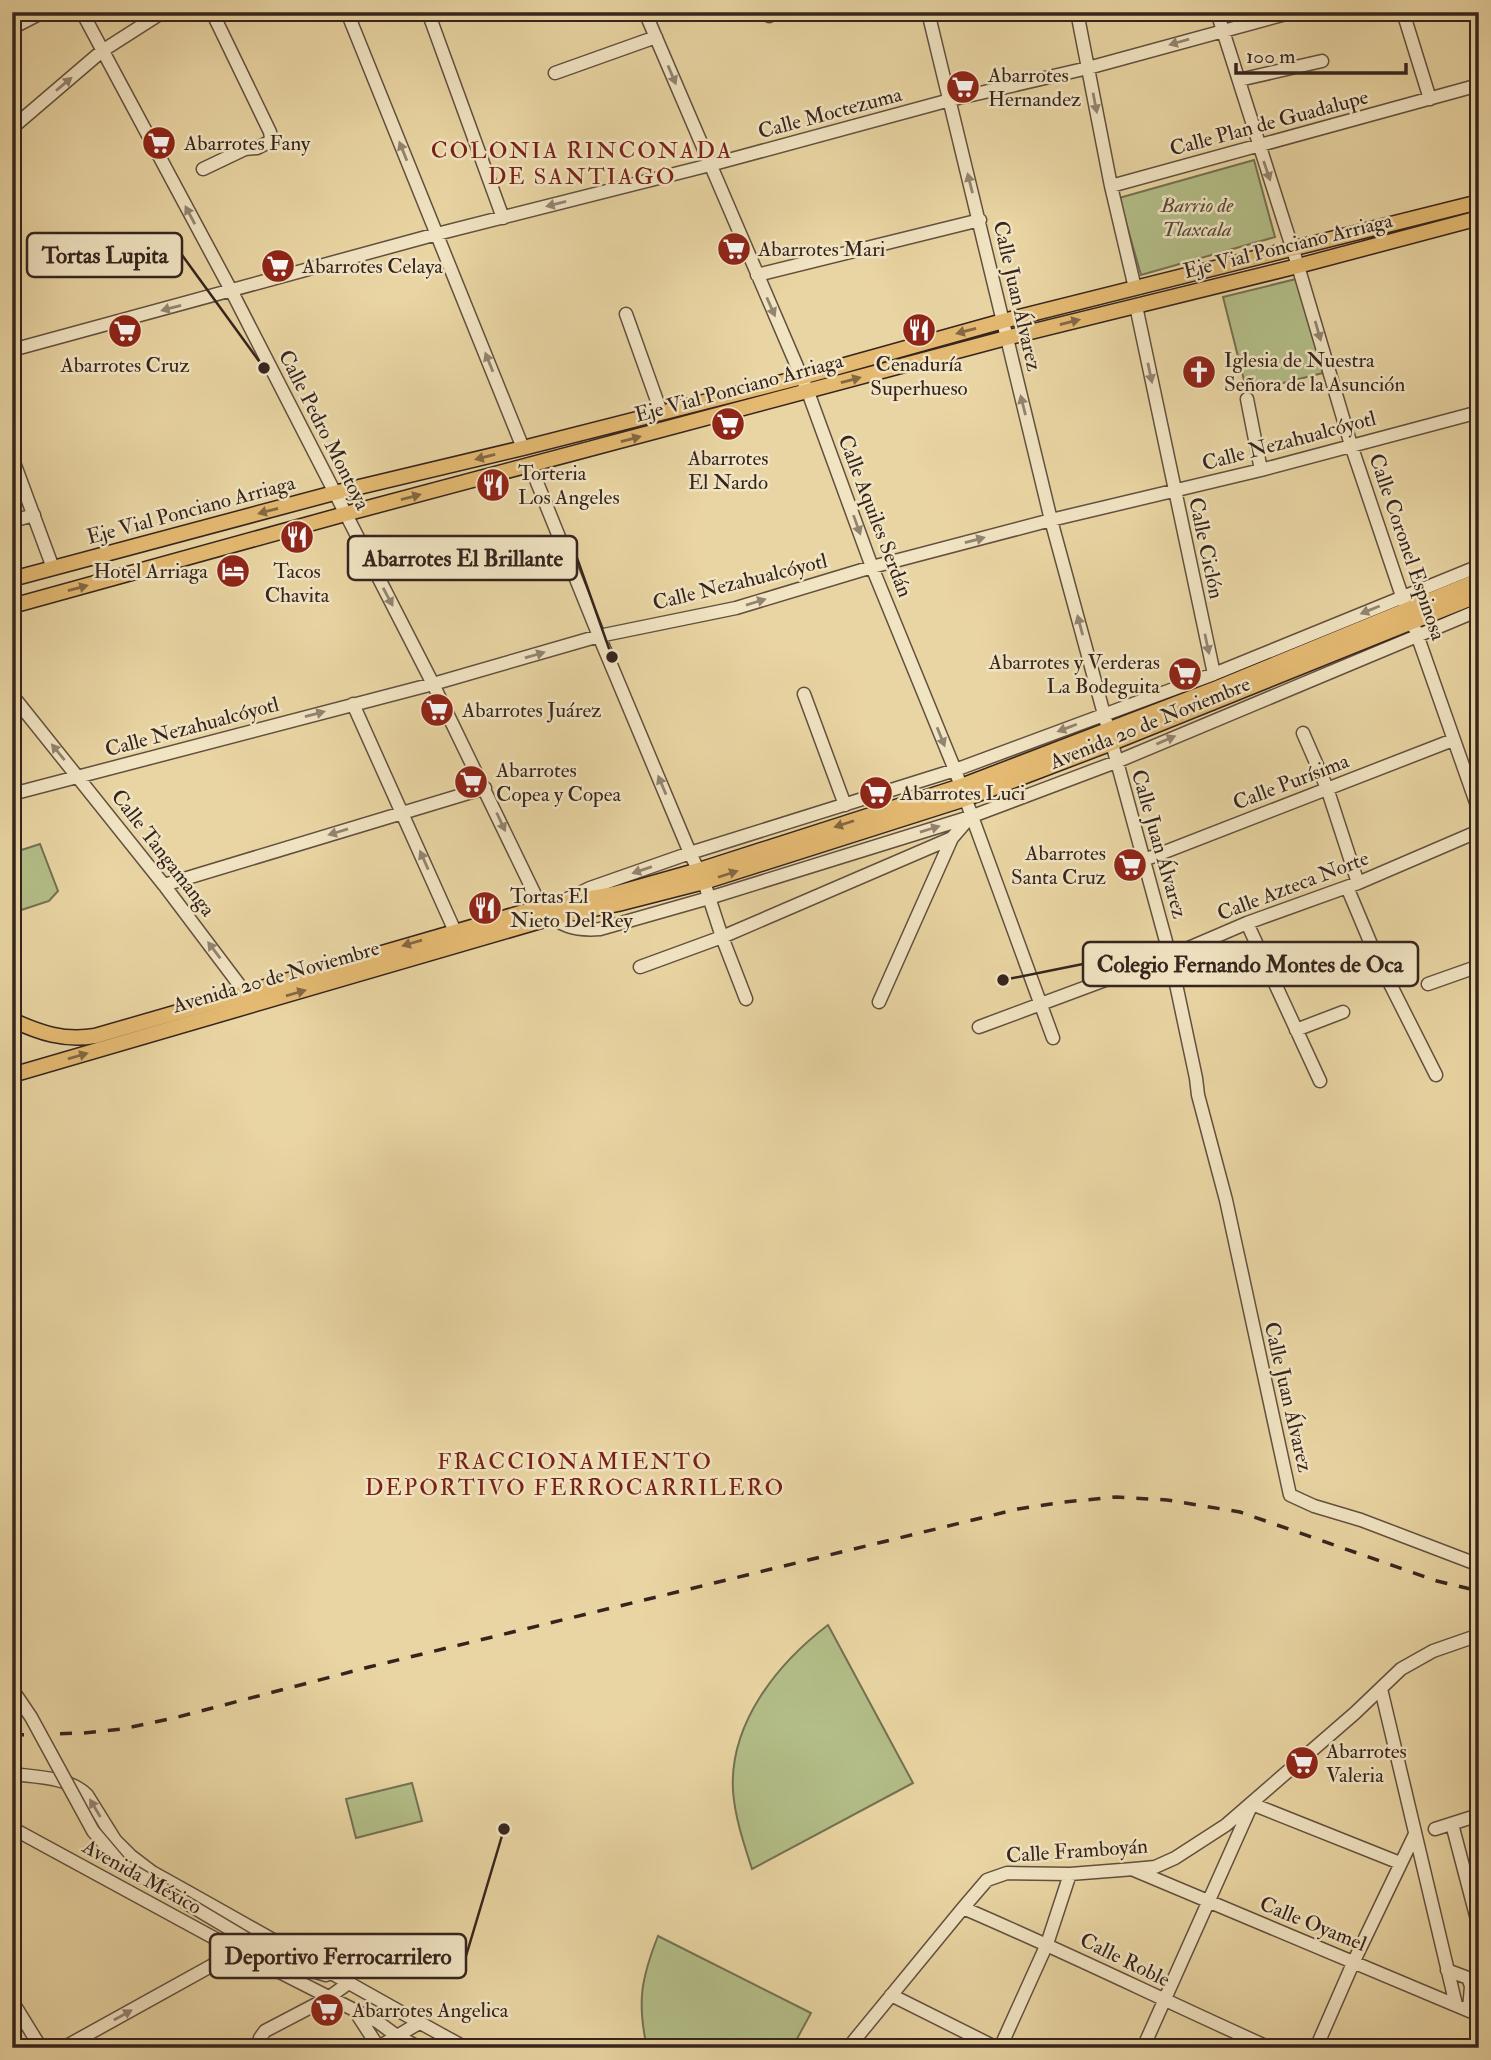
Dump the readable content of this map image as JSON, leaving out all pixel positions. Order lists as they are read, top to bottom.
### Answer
{
  "streets": {
    "main road": ["Eje Vial Ponciano Arriaga", "Avenida 20 de Noviembre"],
    "street": [
      "Calle Moctezuma",
      "Calle Plan de Guadalupe",
      "Calle Juan Álvarez",
      "Calle Pedro Montoya",
      "Calle Nezahualcóyotl",
      "Calle Aquiles Serdán",
      "Calle Coronel Espinosa",
      "Calle Ciclón",
      "Calle Purísima",
      "Calle Tangamanga",
      "Calle Azteca Norte",
      "Calle Framboyán",
      "Avenida México",
      "Calle Oyamel",
      "Calle Roble"
    ]
  },
  "crossings": [
    ["Calle Moctezuma", "Calle Juan Álvarez"],
    ["Calle Moctezuma", "Calle Pedro Montoya"],
    ["Calle Moctezuma", "Calle Aquiles Serdán"],
    ["Calle Moctezuma", "Calle Coronel Espinosa"],
    ["Calle Plan de Guadalupe", "Calle Coronel Espinosa"],
    ["Eje Vial Ponciano Arriaga", "Calle Juan Álvarez"],
    ["Eje Vial Ponciano Arriaga", "Calle Pedro Montoya"],
    ["Eje Vial Ponciano Arriaga", "Calle Aquiles Serdán"],
    ["Eje Vial Ponciano Arriaga", "Calle Coronel Espinosa"],
    ["Eje Vial Ponciano Arriaga", "Calle Ciclón"],
    ["Calle Juan Álvarez", "Calle Nezahualcóyotl"],
    ["Calle Juan Álvarez", "Avenida 20 de Noviembre"],
    ["Calle Juan Álvarez", "Calle Purísima"],
    ["Calle Juan Álvarez", "Calle Azteca Norte"],
    ["Calle Pedro Montoya", "Calle Nezahualcóyotl"],
    ["Calle Pedro Montoya", "Avenida 20 de Noviembre"],
    ["Calle Nezahualcóyotl", "Calle Aquiles Serdán"],
    ["Calle Nezahualcóyotl", "Calle Coronel Espinosa"],
    ["Calle Nezahualcóyotl", "Calle Ciclón"],
    ["Calle Nezahualcóyotl", "Calle Tangamanga"],
    ["Calle Aquiles Serdán", "Avenida 20 de Noviembre"],
    ["Calle Aquiles Serdán", "Calle Azteca Norte"],
    ["Calle Coronel Espinosa", "Avenida 20 de Noviembre"],
    ["Calle Coronel Espinosa", "Calle Purísima"],
    ["Calle Ciclón", "Avenida 20 de Noviembre"],
    ["Avenida 20 de Noviembre", "Calle Tangamanga"],
    ["Calle Framboyán", "Calle Oyamel"],
    ["Calle Framboyán", "Calle Roble"]
  ],
  "one_way": [
    "Calle Moctezuma",
    "Calle Nezahualcóyotl",
    "Calle Aquiles Serdán",
    "Calle Coronel Espinosa",
    "Calle Ciclón",
    "Calle Tangamanga"
  ],
  "districts": ["COLONIA RINCONADA DE SANTIAGO", "FRACCIONAMIENTO DEPORTIVO FERROCARRILERO"],
  "parks": ["Barrio de Tlaxcala"],
  "places": {
    "supermarket": [
      "Abarrotes Hernandez",
      "Abarrotes Fany",
      "Abarrotes Mari",
      "Abarrotes Celaya",
      "Abarrotes Cruz",
      "Abarrotes El Nardo",
      "Abarrotes y Verderas La Bodeguita",
      "Abarrotes Juárez",
      "Abarrotes Copea y Copea",
      "Abarrotes Luci",
      "Abarrotes Santa Cruz",
      "Abarrotes Valeria",
      "Abarrotes Angelica"
    ],
    "restaurant": [
      "Cenaduría Superhueso",
      "Torteria Los Angeles",
      "Tacos Chavita",
      "Tortas El Nieto Del Rey"
    ],
    "other": [
      "Tortas Lupita",
      "Abarrotes El Brillante",
      "Colegio Fernando Montes de Oca",
      "Deportivo Ferrocarrilero"
    ],
    "church": ["Iglesia de Nuestra Señora de la Asunción"],
    "hotel": ["Hotel Arriaga"]
  },
  "scale_bar": "100 m"
}
